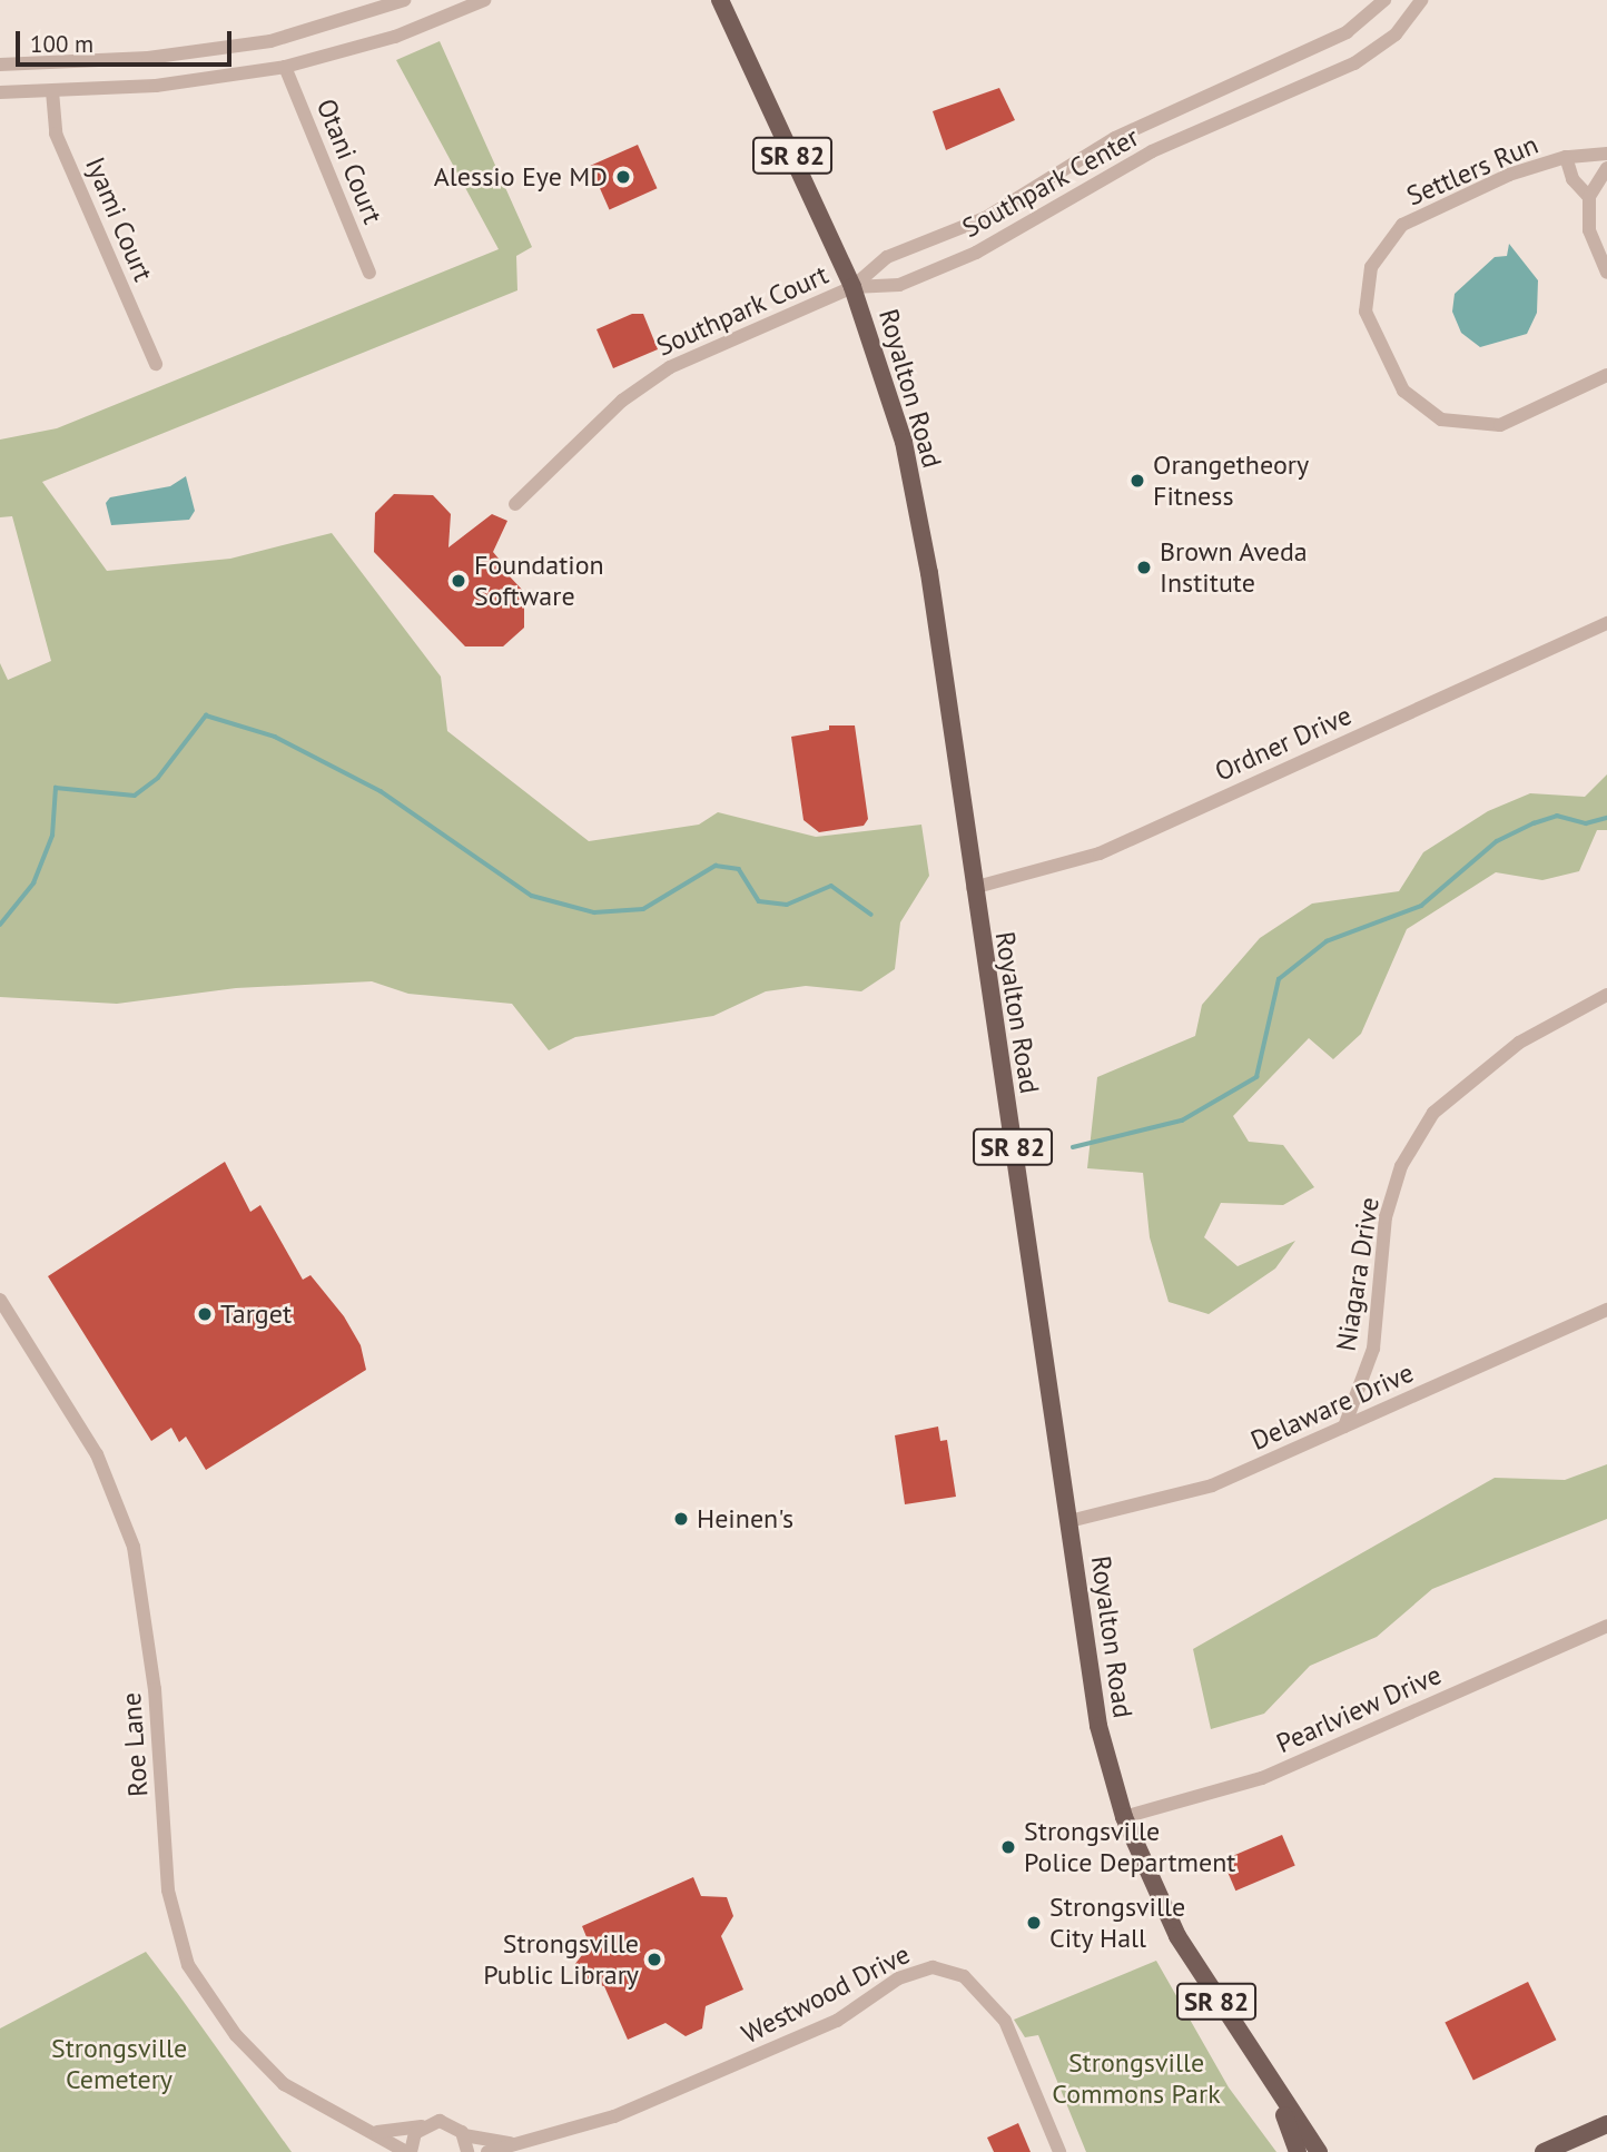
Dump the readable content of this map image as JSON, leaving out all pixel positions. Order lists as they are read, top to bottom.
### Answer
{
  "streets": {
    "main road": ["SR 82", "Royalton Road"],
    "street": [
      "Otani Court",
      "Settlers Run",
      "Southpark Center",
      "Iyami Court",
      "Southpark Court",
      "Ordner Drive",
      "Niagara Drive",
      "Delaware Drive",
      "Pearlview Drive",
      "Roe Lane",
      "Westwood Drive"
    ]
  },
  "crossings": [
    ["Southpark Center", "Southpark Court"],
    ["Southpark Center", "Royalton Road"],
    ["Southpark Court", "Royalton Road"],
    ["Royalton Road", "Ordner Drive"],
    ["Royalton Road", "Delaware Drive"],
    ["Royalton Road", "Pearlview Drive"],
    ["Niagara Drive", "Delaware Drive"]
  ],
  "parks": ["Strongsville Cemetery", "Strongsville Commons Park"],
  "places": [
    "Alessio Eye MD",
    "Orangetheory Fitness",
    "Brown Aveda Institute",
    "Foundation Software",
    "Target",
    "Heinen's",
    "Strongsville Police Department",
    "Strongsville City Hall",
    "Strongsville Public Library"
  ],
  "scale_bar": "100 m"
}
